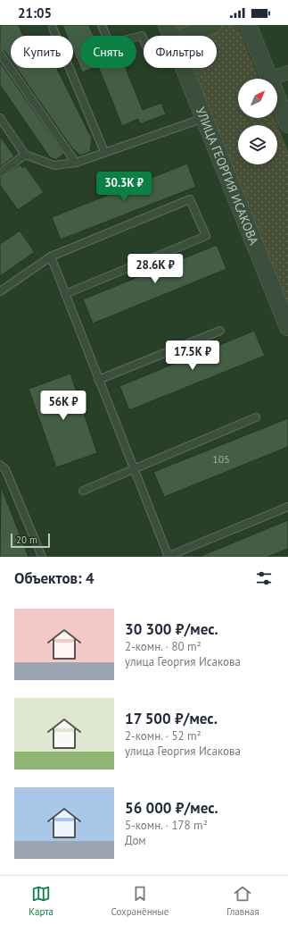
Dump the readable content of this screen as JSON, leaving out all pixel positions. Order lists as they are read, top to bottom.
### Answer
{
  "streets": {
    "street": ["УЛИЦА ГЕОРГИЯ ИСАКОВА"]
  },
  "house_numbers": ["105"],
  "scale_bar": "20 m",
  "north": "top right",
  "page": {
    "status": "21:05",
    "chip": ["Купить", "Снять", "Фильтры"],
    "price": [
      "30.3K ₽",
      "28.6K ₽",
      "17.5K ₽",
      "56K ₽"
    ],
    "scale": "20 m",
    "heading": "Объектов: 4",
    "list": [
      {
        "name": "30 300 ₽/мес.",
        "note": "2-комн. · 80 m² · улица Георгия Исакова"
      },
      {
        "name": "17 500 ₽/мес.",
        "note": "2-комн. · 52 m² · улица Георгия Исакова"
      },
      {
        "name": "56 000 ₽/мес.",
        "note": "5-комн. · 178 m² · Дом"
      }
    ],
    "tabs": ["Карта", "Сохранённые", "Главная"]
  }
}
